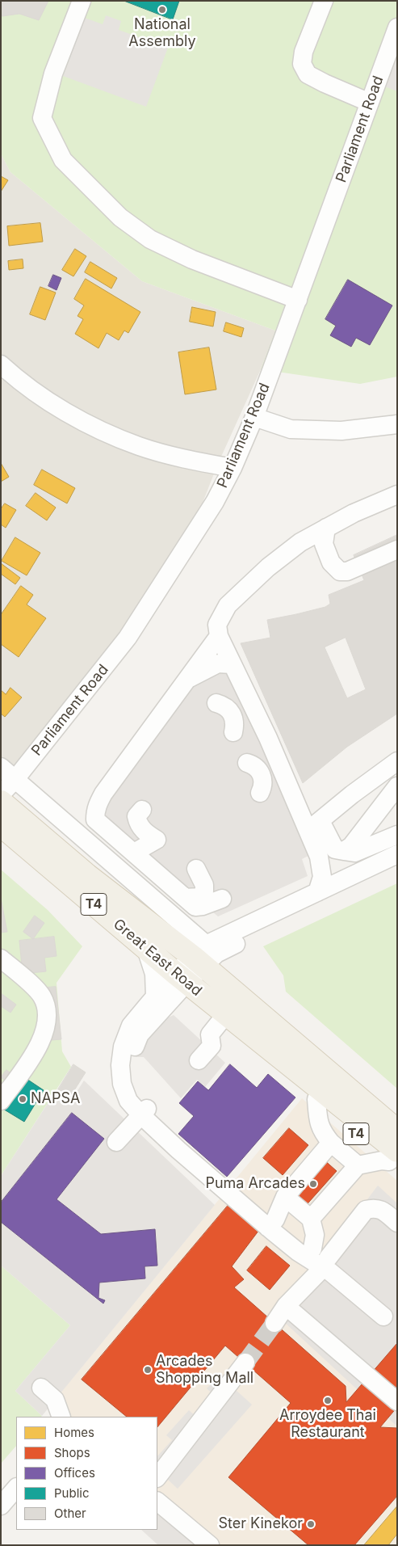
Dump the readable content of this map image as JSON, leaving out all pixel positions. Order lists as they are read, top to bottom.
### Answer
{
  "streets": {
    "main road": ["T4", "Great East Road"],
    "street": ["Parliament Road"]
  },
  "places": [
    "National Assembly",
    "NAPSA",
    "Puma Arcades",
    "Arcades Shopping Mall",
    "Arroydee Thai Restaurant",
    "Ster Kinekor"
  ],
  "legend": [
    "Homes",
    "Shops",
    "Offices",
    "Public",
    "Other"
  ]
}
